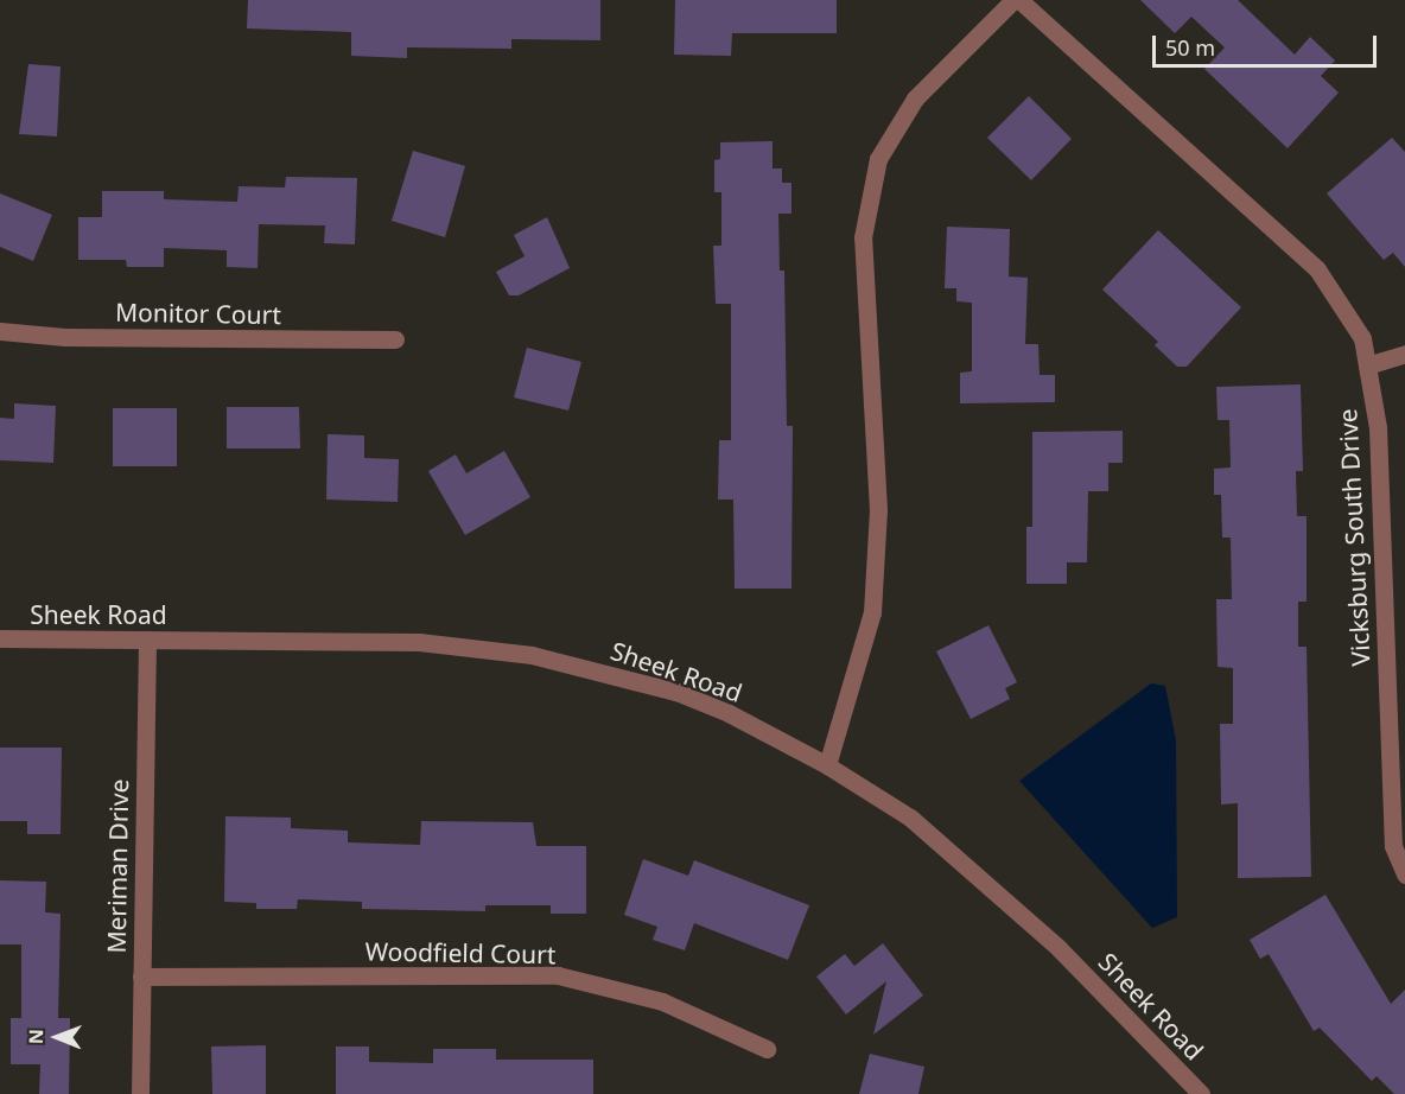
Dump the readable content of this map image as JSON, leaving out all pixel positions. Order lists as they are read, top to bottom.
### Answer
{
  "streets": {
    "street": [
      "Monitor Court",
      "Vicksburg South Drive",
      "Sheek Road",
      "Meriman Drive",
      "Woodfield Court"
    ]
  },
  "crossings": [
    ["Sheek Road", "Meriman Drive"],
    ["Meriman Drive", "Woodfield Court"]
  ],
  "scale_bar": "50 m",
  "north": "left"
}
